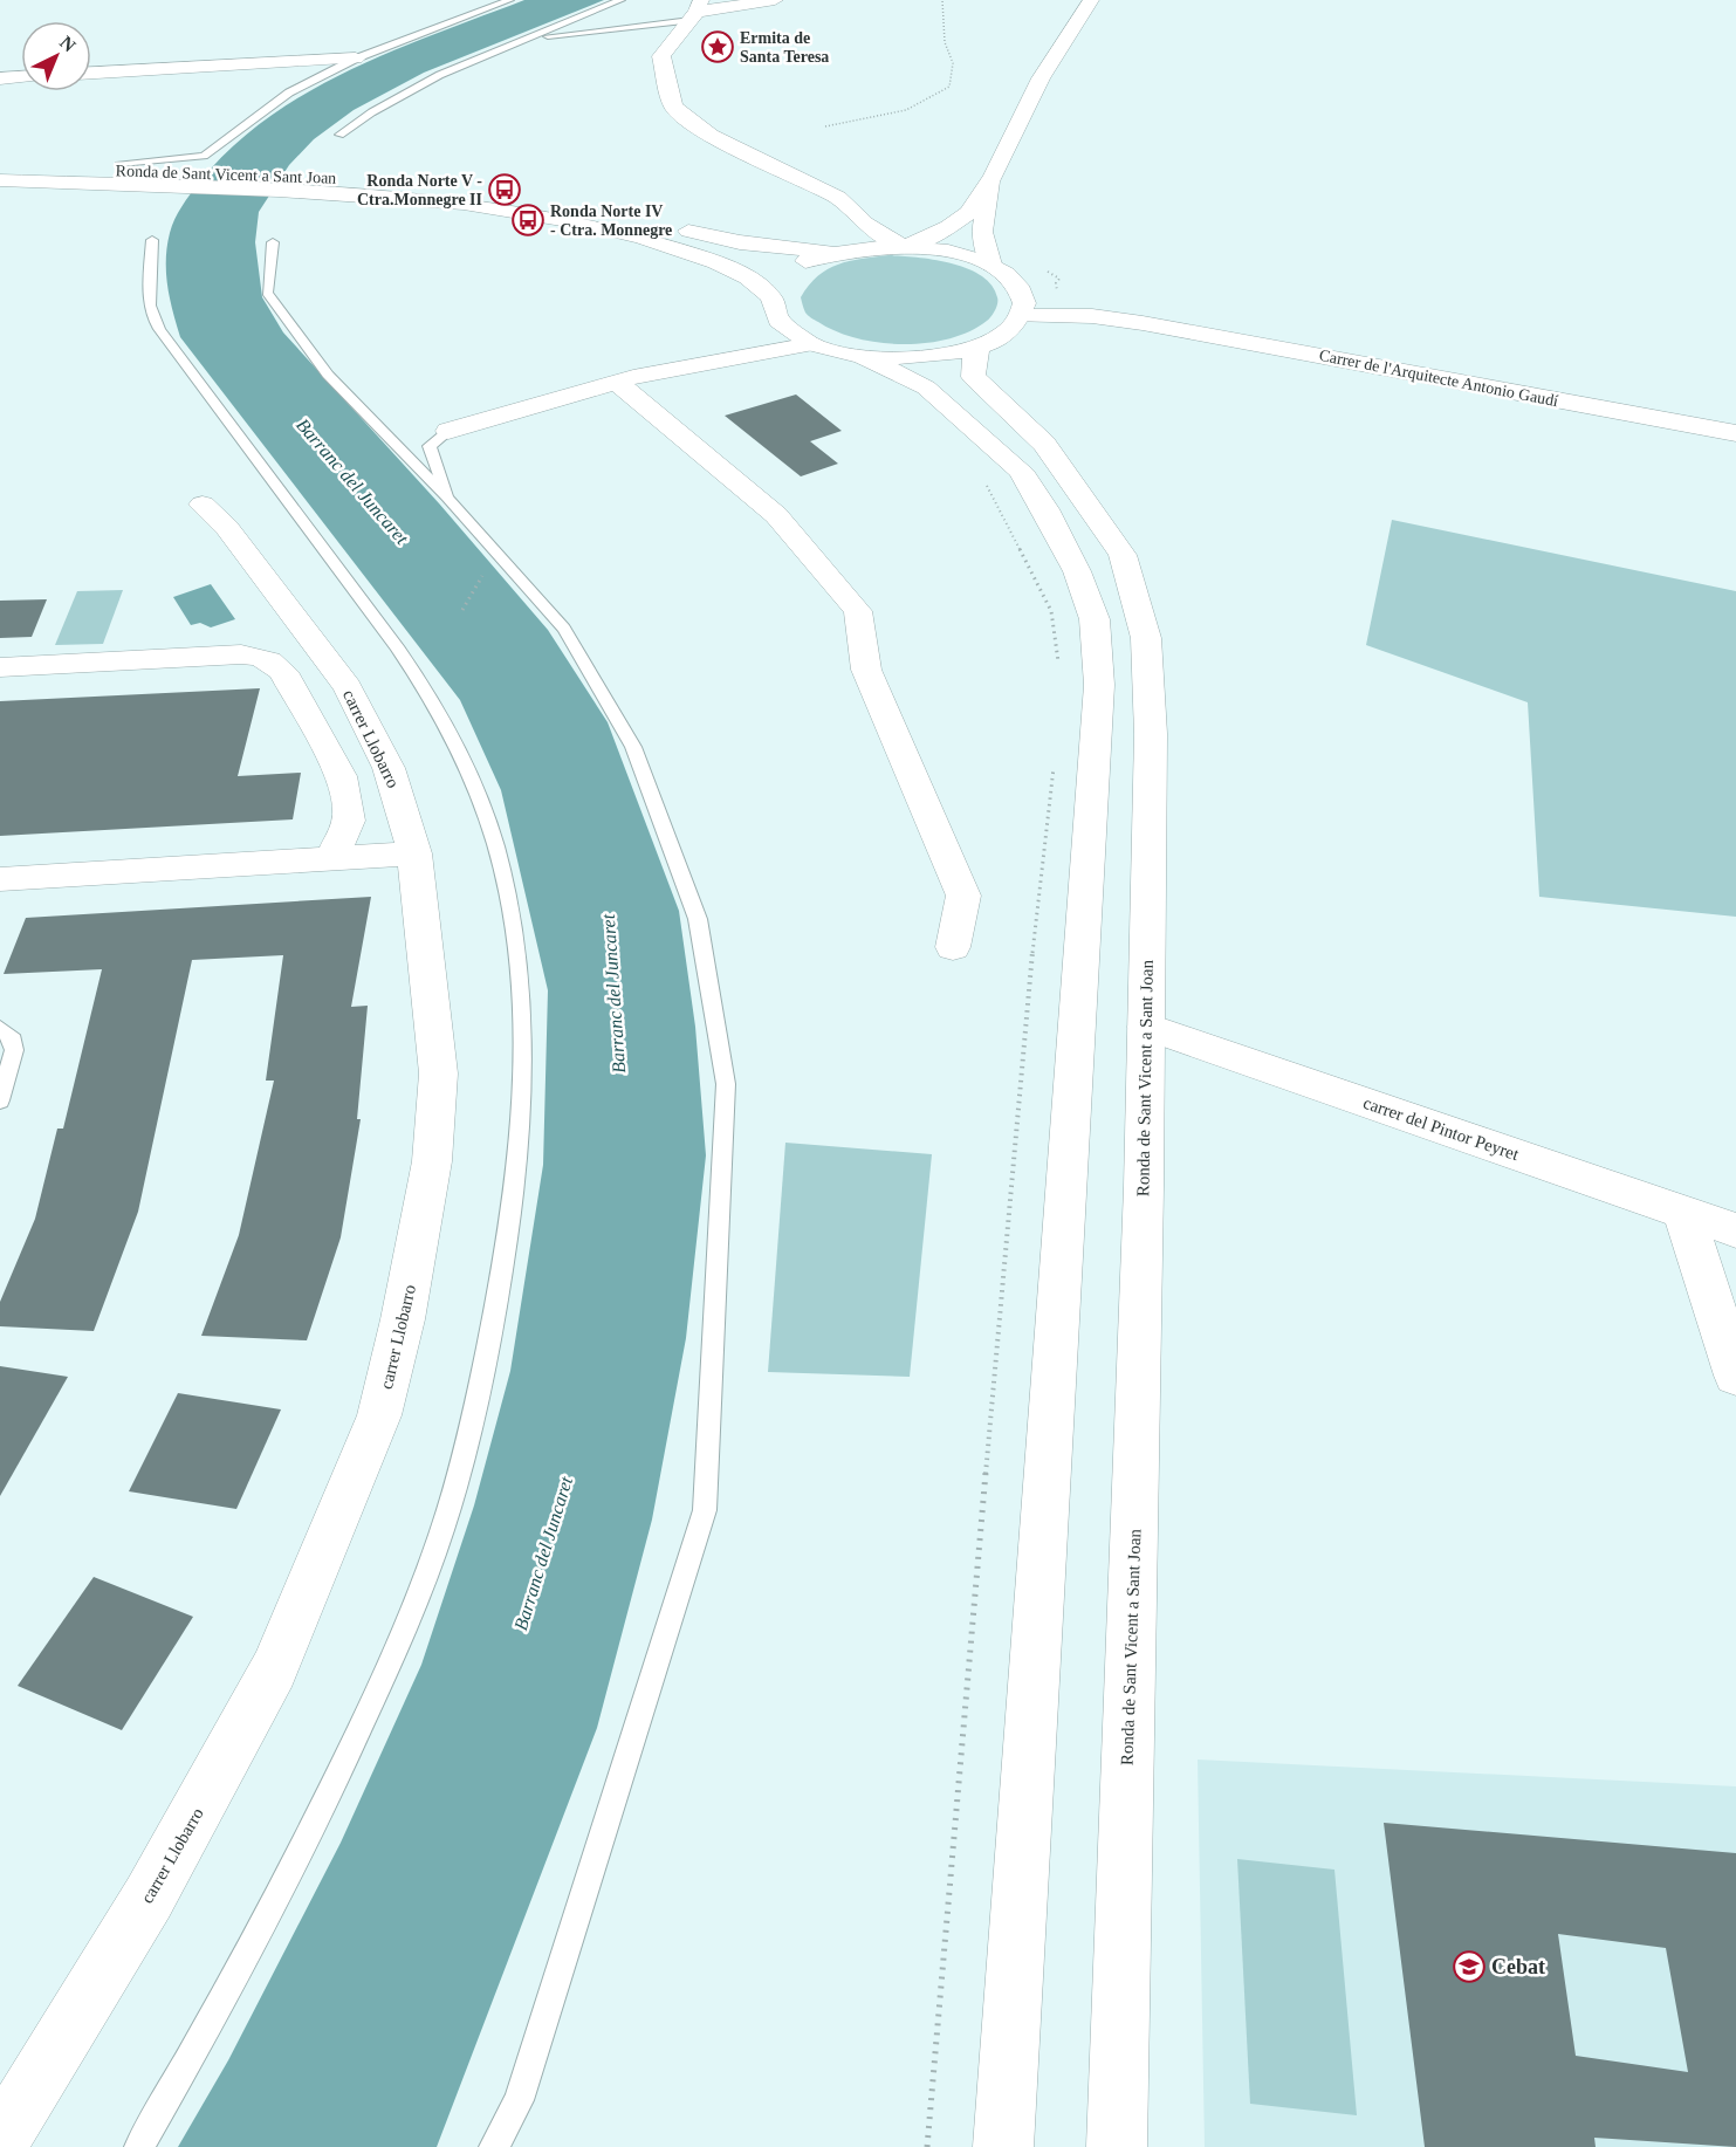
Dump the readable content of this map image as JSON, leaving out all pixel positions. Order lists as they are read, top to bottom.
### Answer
{
  "streets": {
    "street": [
      "Ronda de Sant Vicent a Sant Joan",
      "Carrer de l'Arquitecte Antonio Gaudí",
      "carrer Llobarro",
      "carrer del Pintor Peyret"
    ]
  },
  "crossings": [
    ["Ronda de Sant Vicent a Sant Joan", "Carrer de l'Arquitecte Antonio Gaudí"],
    ["Ronda de Sant Vicent a Sant Joan", "carrer del Pintor Peyret"]
  ],
  "water": ["Barranc del Juncaret"],
  "places": {
    "place": ["Ermita de Santa Teresa"],
    "bus stop": ["Ronda Norte V - Ctra.Monnegre II", "Ronda Norte IV - Ctra. Monnegre"],
    "school or university": ["Cebat"]
  },
  "north": "top right"
}
